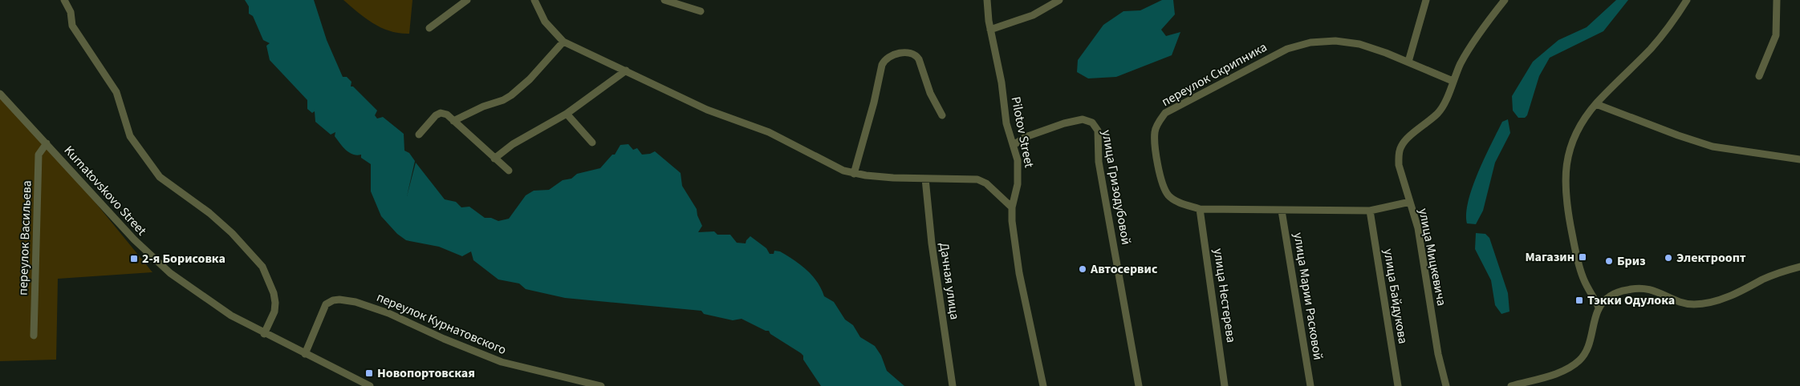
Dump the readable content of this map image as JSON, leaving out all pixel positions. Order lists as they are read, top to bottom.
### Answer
{
  "streets": {
    "street": [
      "переулок Скрипника",
      "Pilotov Street",
      "улица Гризодубовой",
      "Kurnatovskovo Street",
      "переулок Васильева",
      "улица Мицкевича",
      "Дачная улица",
      "улица Нестерева",
      "улица Марии Расковой",
      "улица Байдукова",
      "переулок Курнатовского"
    ]
  },
  "crossings": [
    ["переулок Скрипника", "улица Мицкевича"],
    ["переулок Скрипника", "улица Нестерева"],
    ["переулок Скрипника", "улица Марии Расковой"],
    ["переулок Скрипника", "улица Байдукова"],
    ["Pilotov Street", "улица Гризодубовой"],
    ["Kurnatovskovo Street", "переулок Васильева"],
    ["Kurnatovskovo Street", "переулок Курнатовского"]
  ],
  "places": {
    "transit": [
      "Магазин",
      "2-я Борисовка",
      "Тэкки Одулока",
      "Новопортовская"
    ],
    "other": ["Электроопт", "Бриз", "Автосервис"]
  }
}
